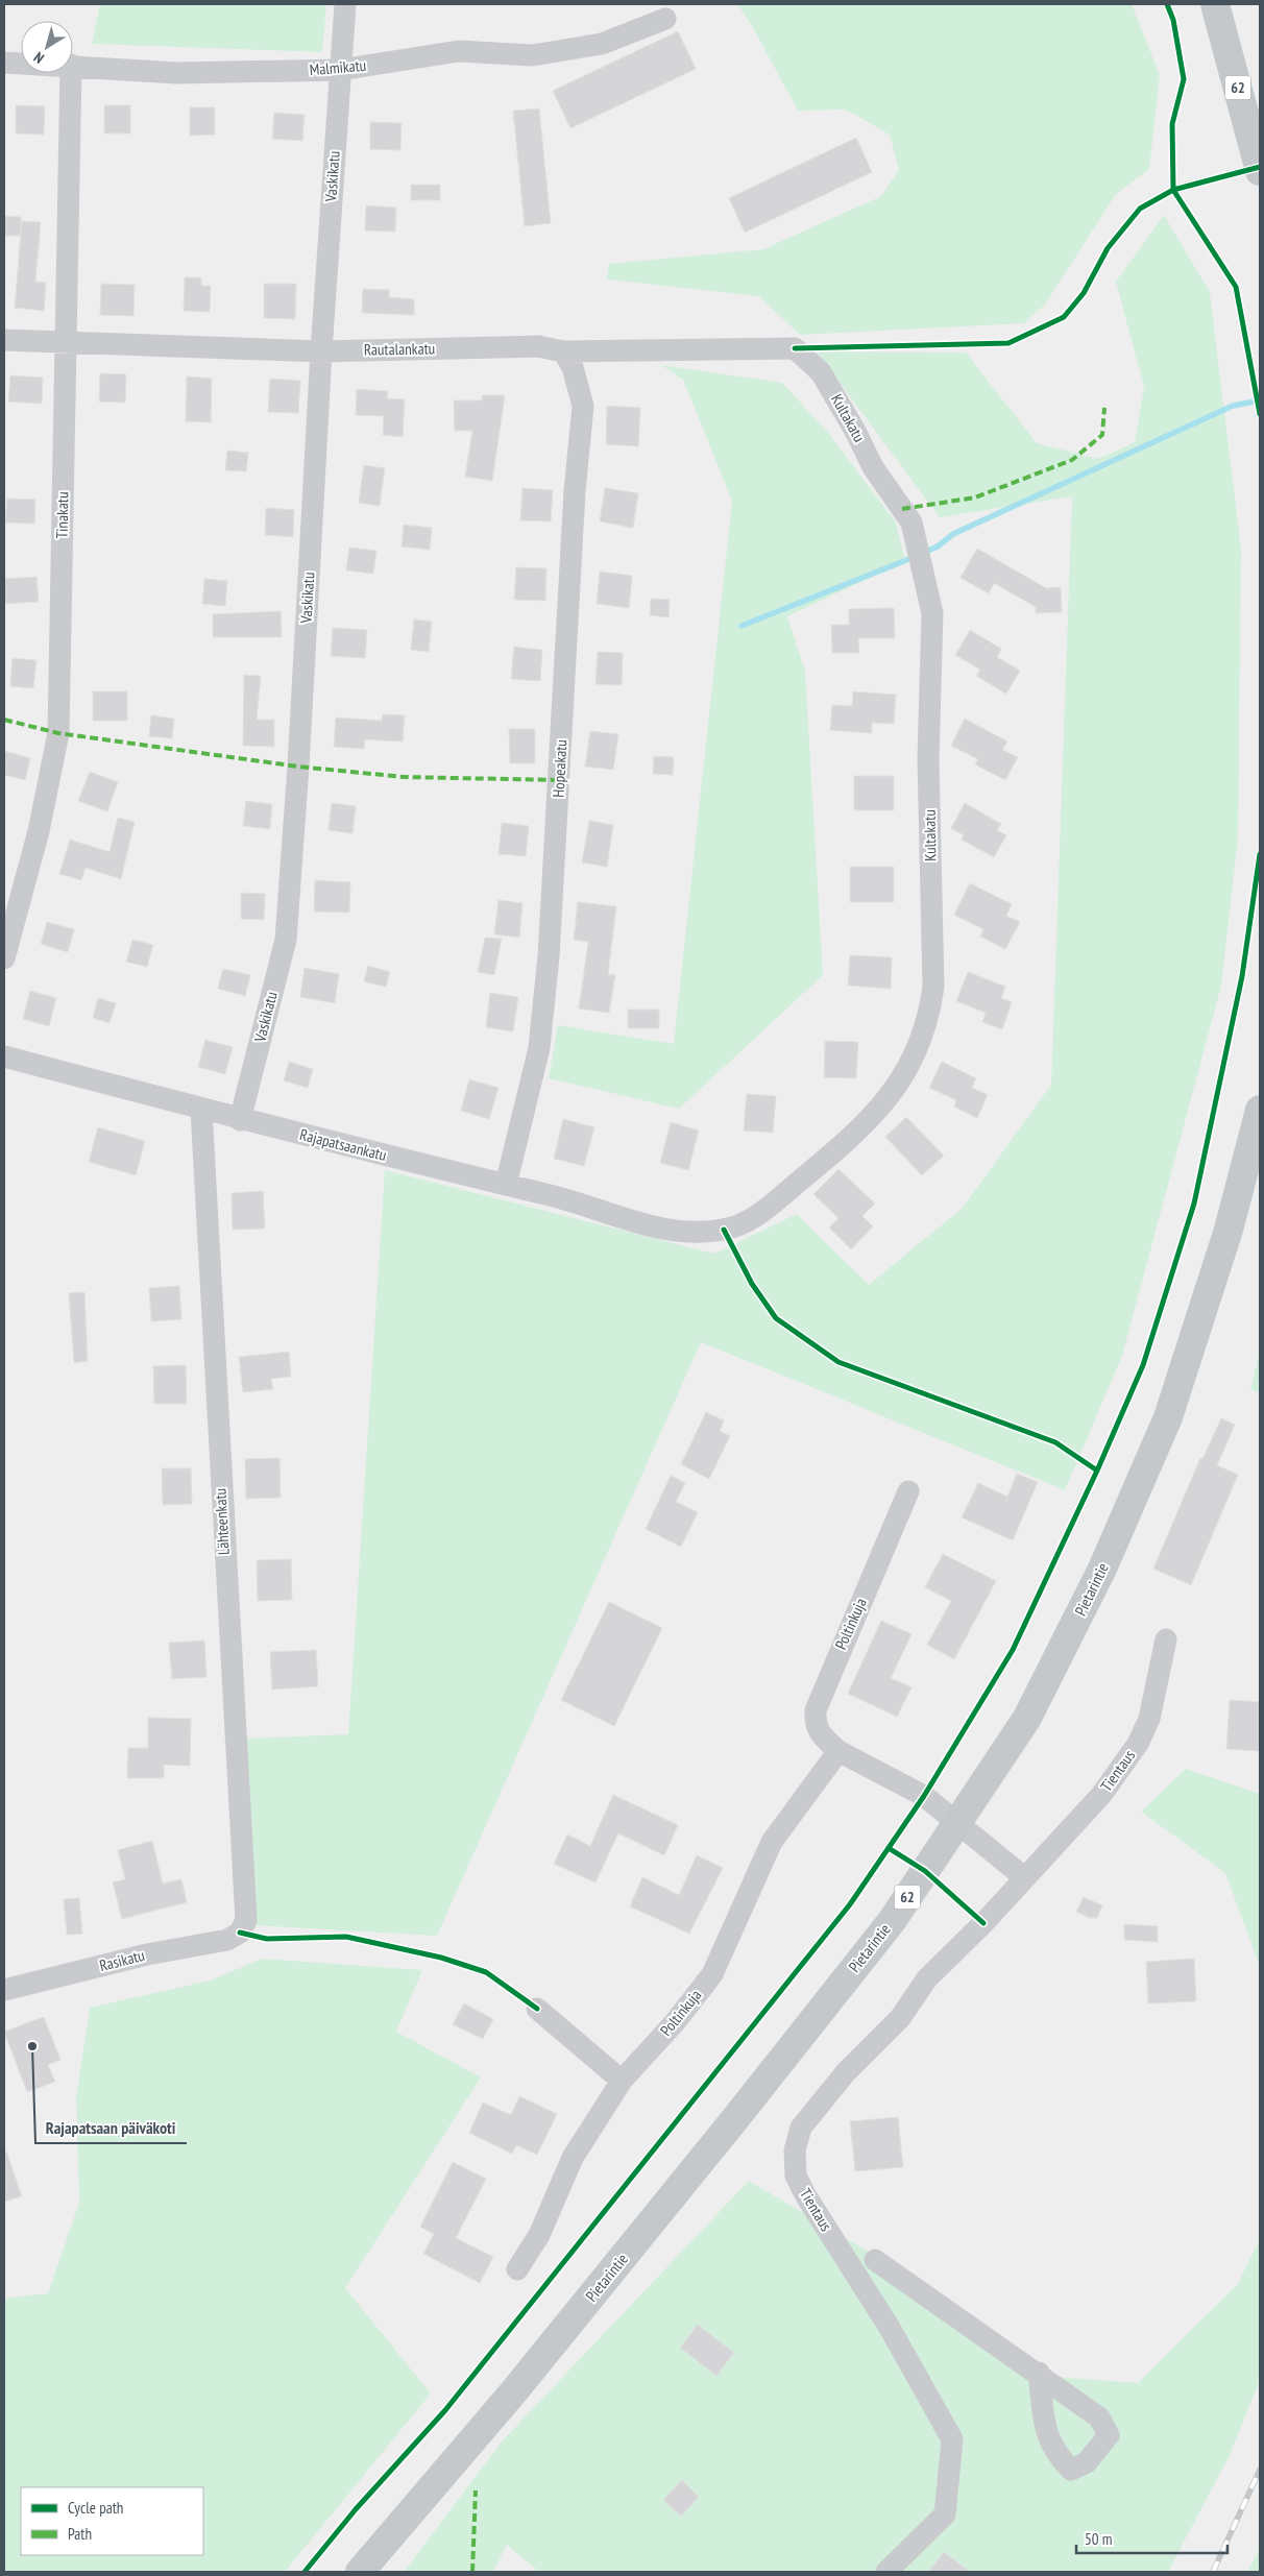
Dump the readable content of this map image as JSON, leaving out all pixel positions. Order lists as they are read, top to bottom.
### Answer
{
  "streets": {
    "main road": ["62", "Pietarintie"],
    "street": [
      "Malmikatu",
      "Vaskikatu",
      "Rautalankatu",
      "Kultakatu",
      "Tinakatu",
      "Hopeakatu",
      "Rajapatsaankatu",
      "Lähteenkatu",
      "Poltinkuja",
      "Tientaus",
      "Rasikatu"
    ]
  },
  "crossings": [
    ["Malmikatu", "Vaskikatu"],
    ["Vaskikatu", "Rautalankatu"],
    ["Vaskikatu", "Rajapatsaankatu"],
    ["Rautalankatu", "Kultakatu"],
    ["Rautalankatu", "Tinakatu"],
    ["Rautalankatu", "Hopeakatu"],
    ["Kultakatu", "Rajapatsaankatu"],
    ["Hopeakatu", "Rajapatsaankatu"],
    ["Rajapatsaankatu", "Lähteenkatu"],
    ["Lähteenkatu", "Rasikatu"],
    ["Pietarintie", "Poltinkuja"]
  ],
  "places": ["Rajapatsaan päiväkoti"],
  "legend": ["Cycle path", "Path"],
  "scale_bar": "50 m",
  "north": "bottom left"
}
